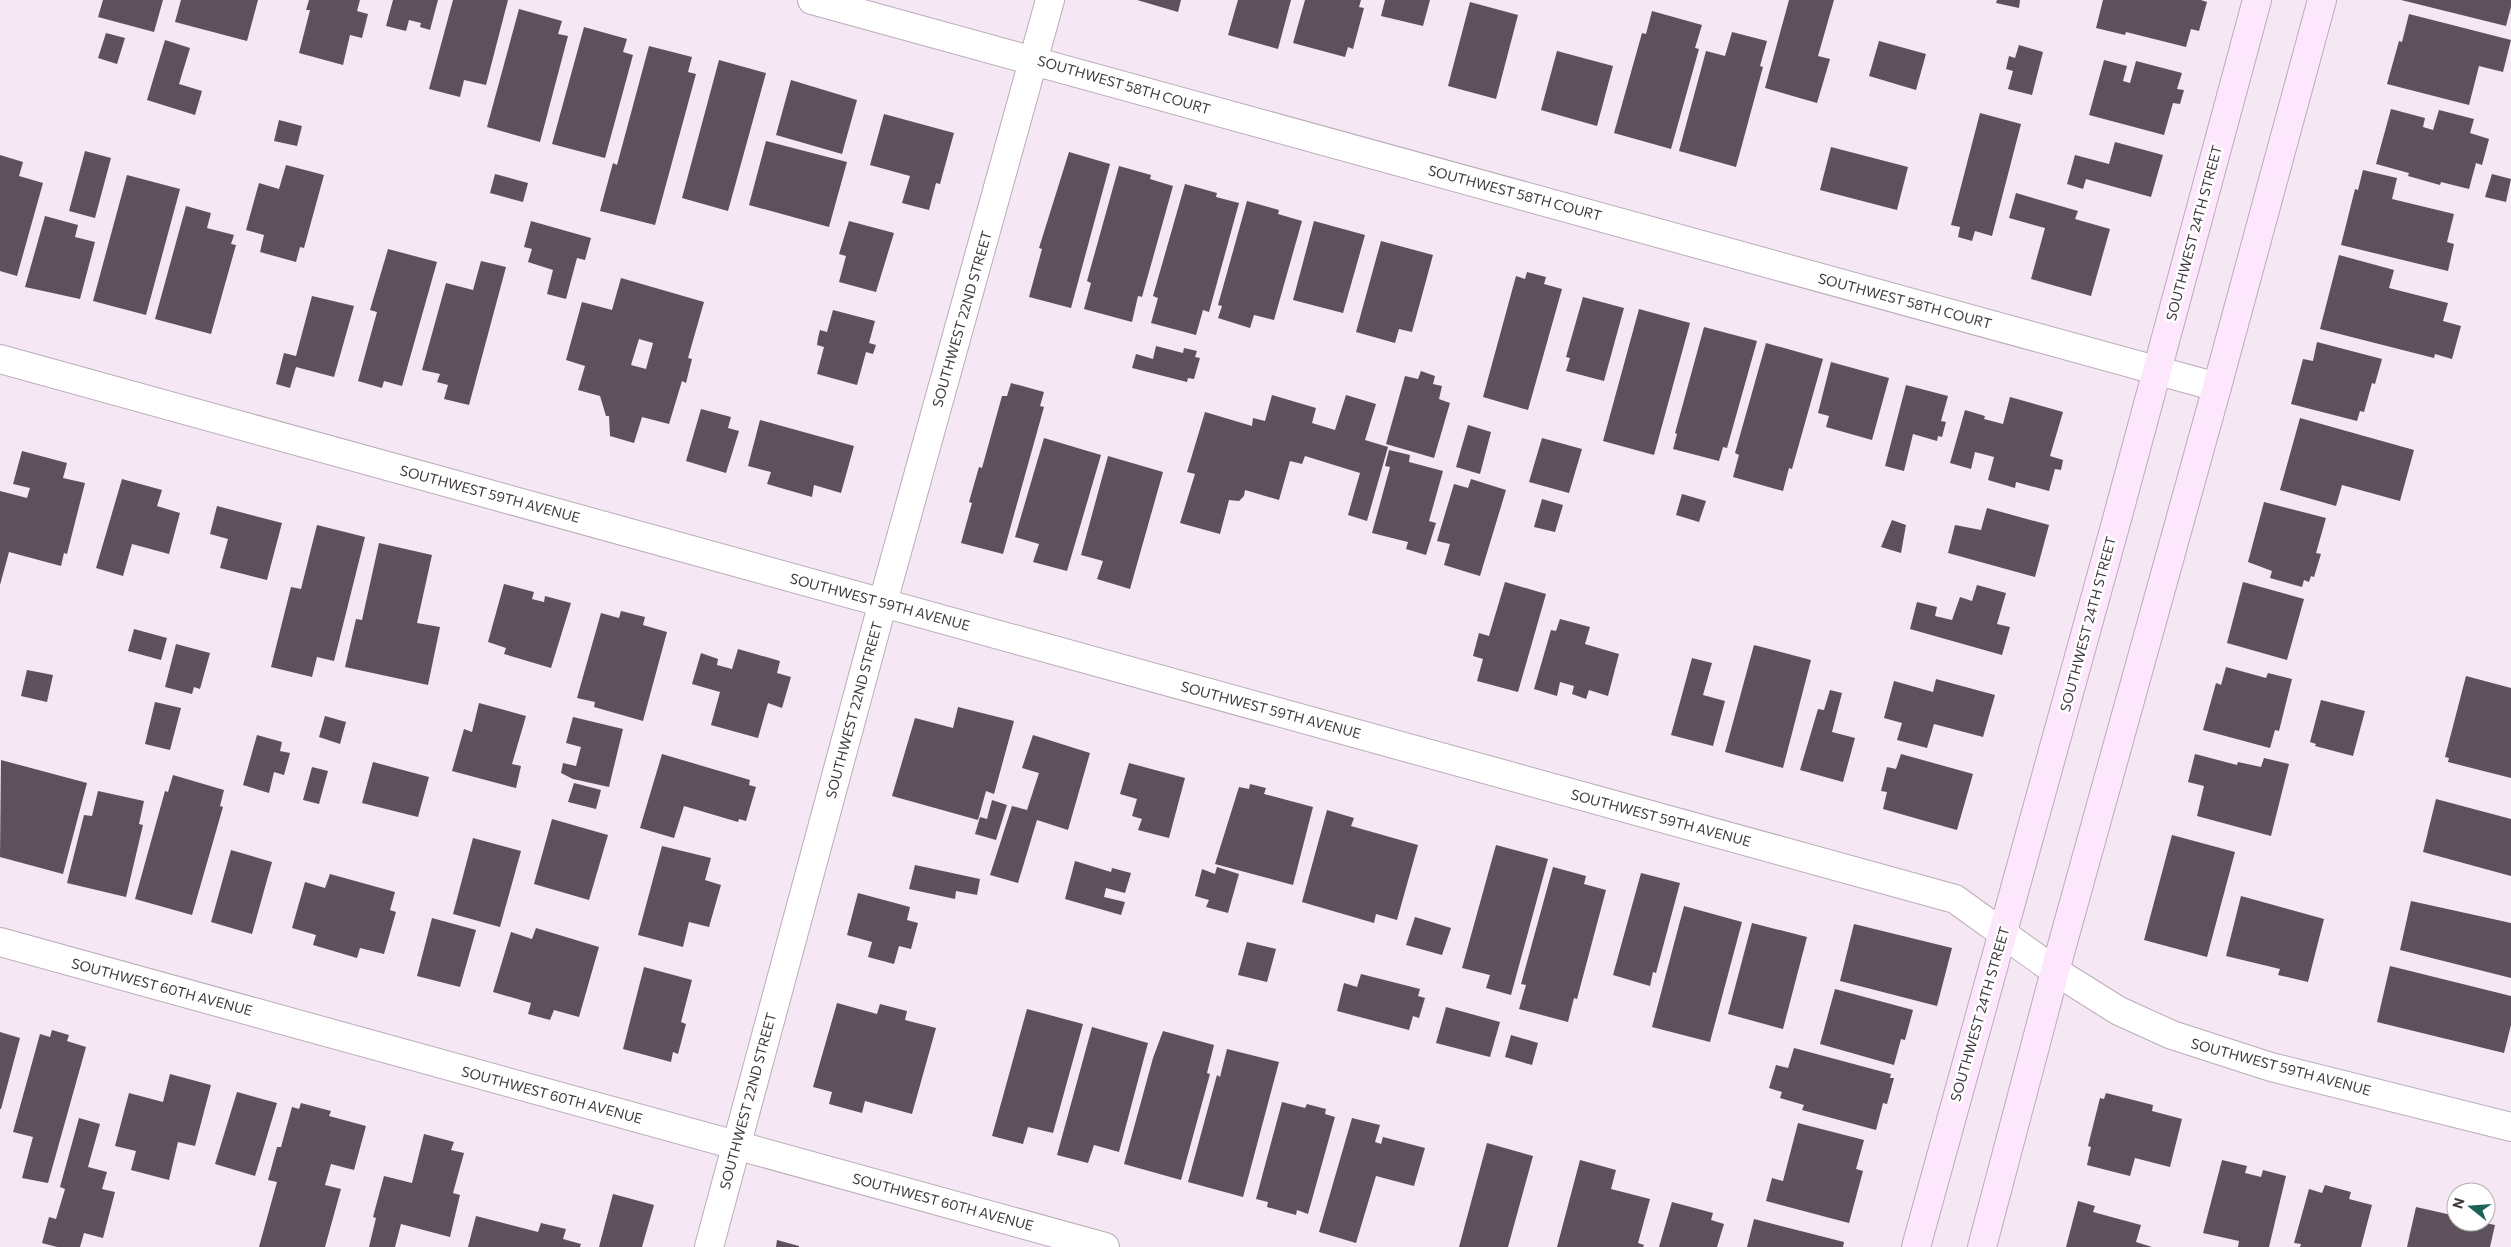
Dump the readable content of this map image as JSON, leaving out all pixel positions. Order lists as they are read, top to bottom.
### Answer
{
  "streets": {
    "main road": ["SOUTHWEST 24TH STREET"],
    "street": [
      "SOUTHWEST 58TH COURT",
      "SOUTHWEST 22ND STREET",
      "SOUTHWEST 59TH AVENUE",
      "SOUTHWEST 60TH AVENUE"
    ]
  },
  "crossings": [
    ["SOUTHWEST 58TH COURT", "SOUTHWEST 24TH STREET"],
    ["SOUTHWEST 58TH COURT", "SOUTHWEST 22ND STREET"],
    ["SOUTHWEST 24TH STREET", "SOUTHWEST 59TH AVENUE"],
    ["SOUTHWEST 22ND STREET", "SOUTHWEST 59TH AVENUE"],
    ["SOUTHWEST 22ND STREET", "SOUTHWEST 60TH AVENUE"]
  ],
  "north": "left"
}
